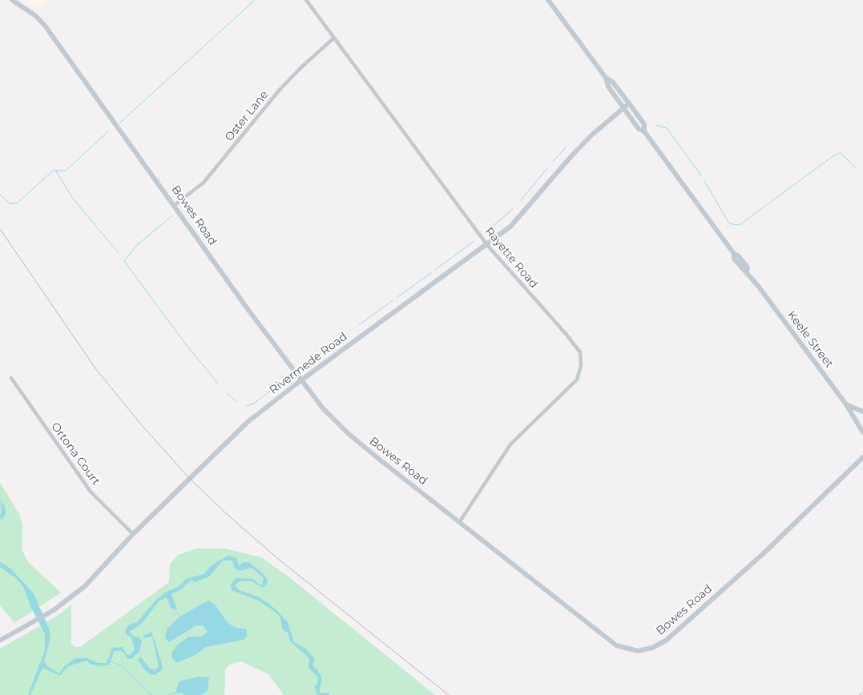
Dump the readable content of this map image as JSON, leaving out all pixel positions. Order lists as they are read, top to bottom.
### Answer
{
  "streets": {
    "street": [
      "Oster Lane",
      "Bowes Road",
      "Rayette Road",
      "Keele Street",
      "Rivermede Road",
      "Ortona Court"
    ]
  },
  "crossings": [
    ["Oster Lane", "Bowes Road"],
    ["Oster Lane", "Rayette Road"],
    ["Bowes Road", "Rayette Road"],
    ["Bowes Road", "Rivermede Road"],
    ["Rayette Road", "Rivermede Road"],
    ["Keele Street", "Rivermede Road"],
    ["Rivermede Road", "Ortona Court"]
  ]
}
